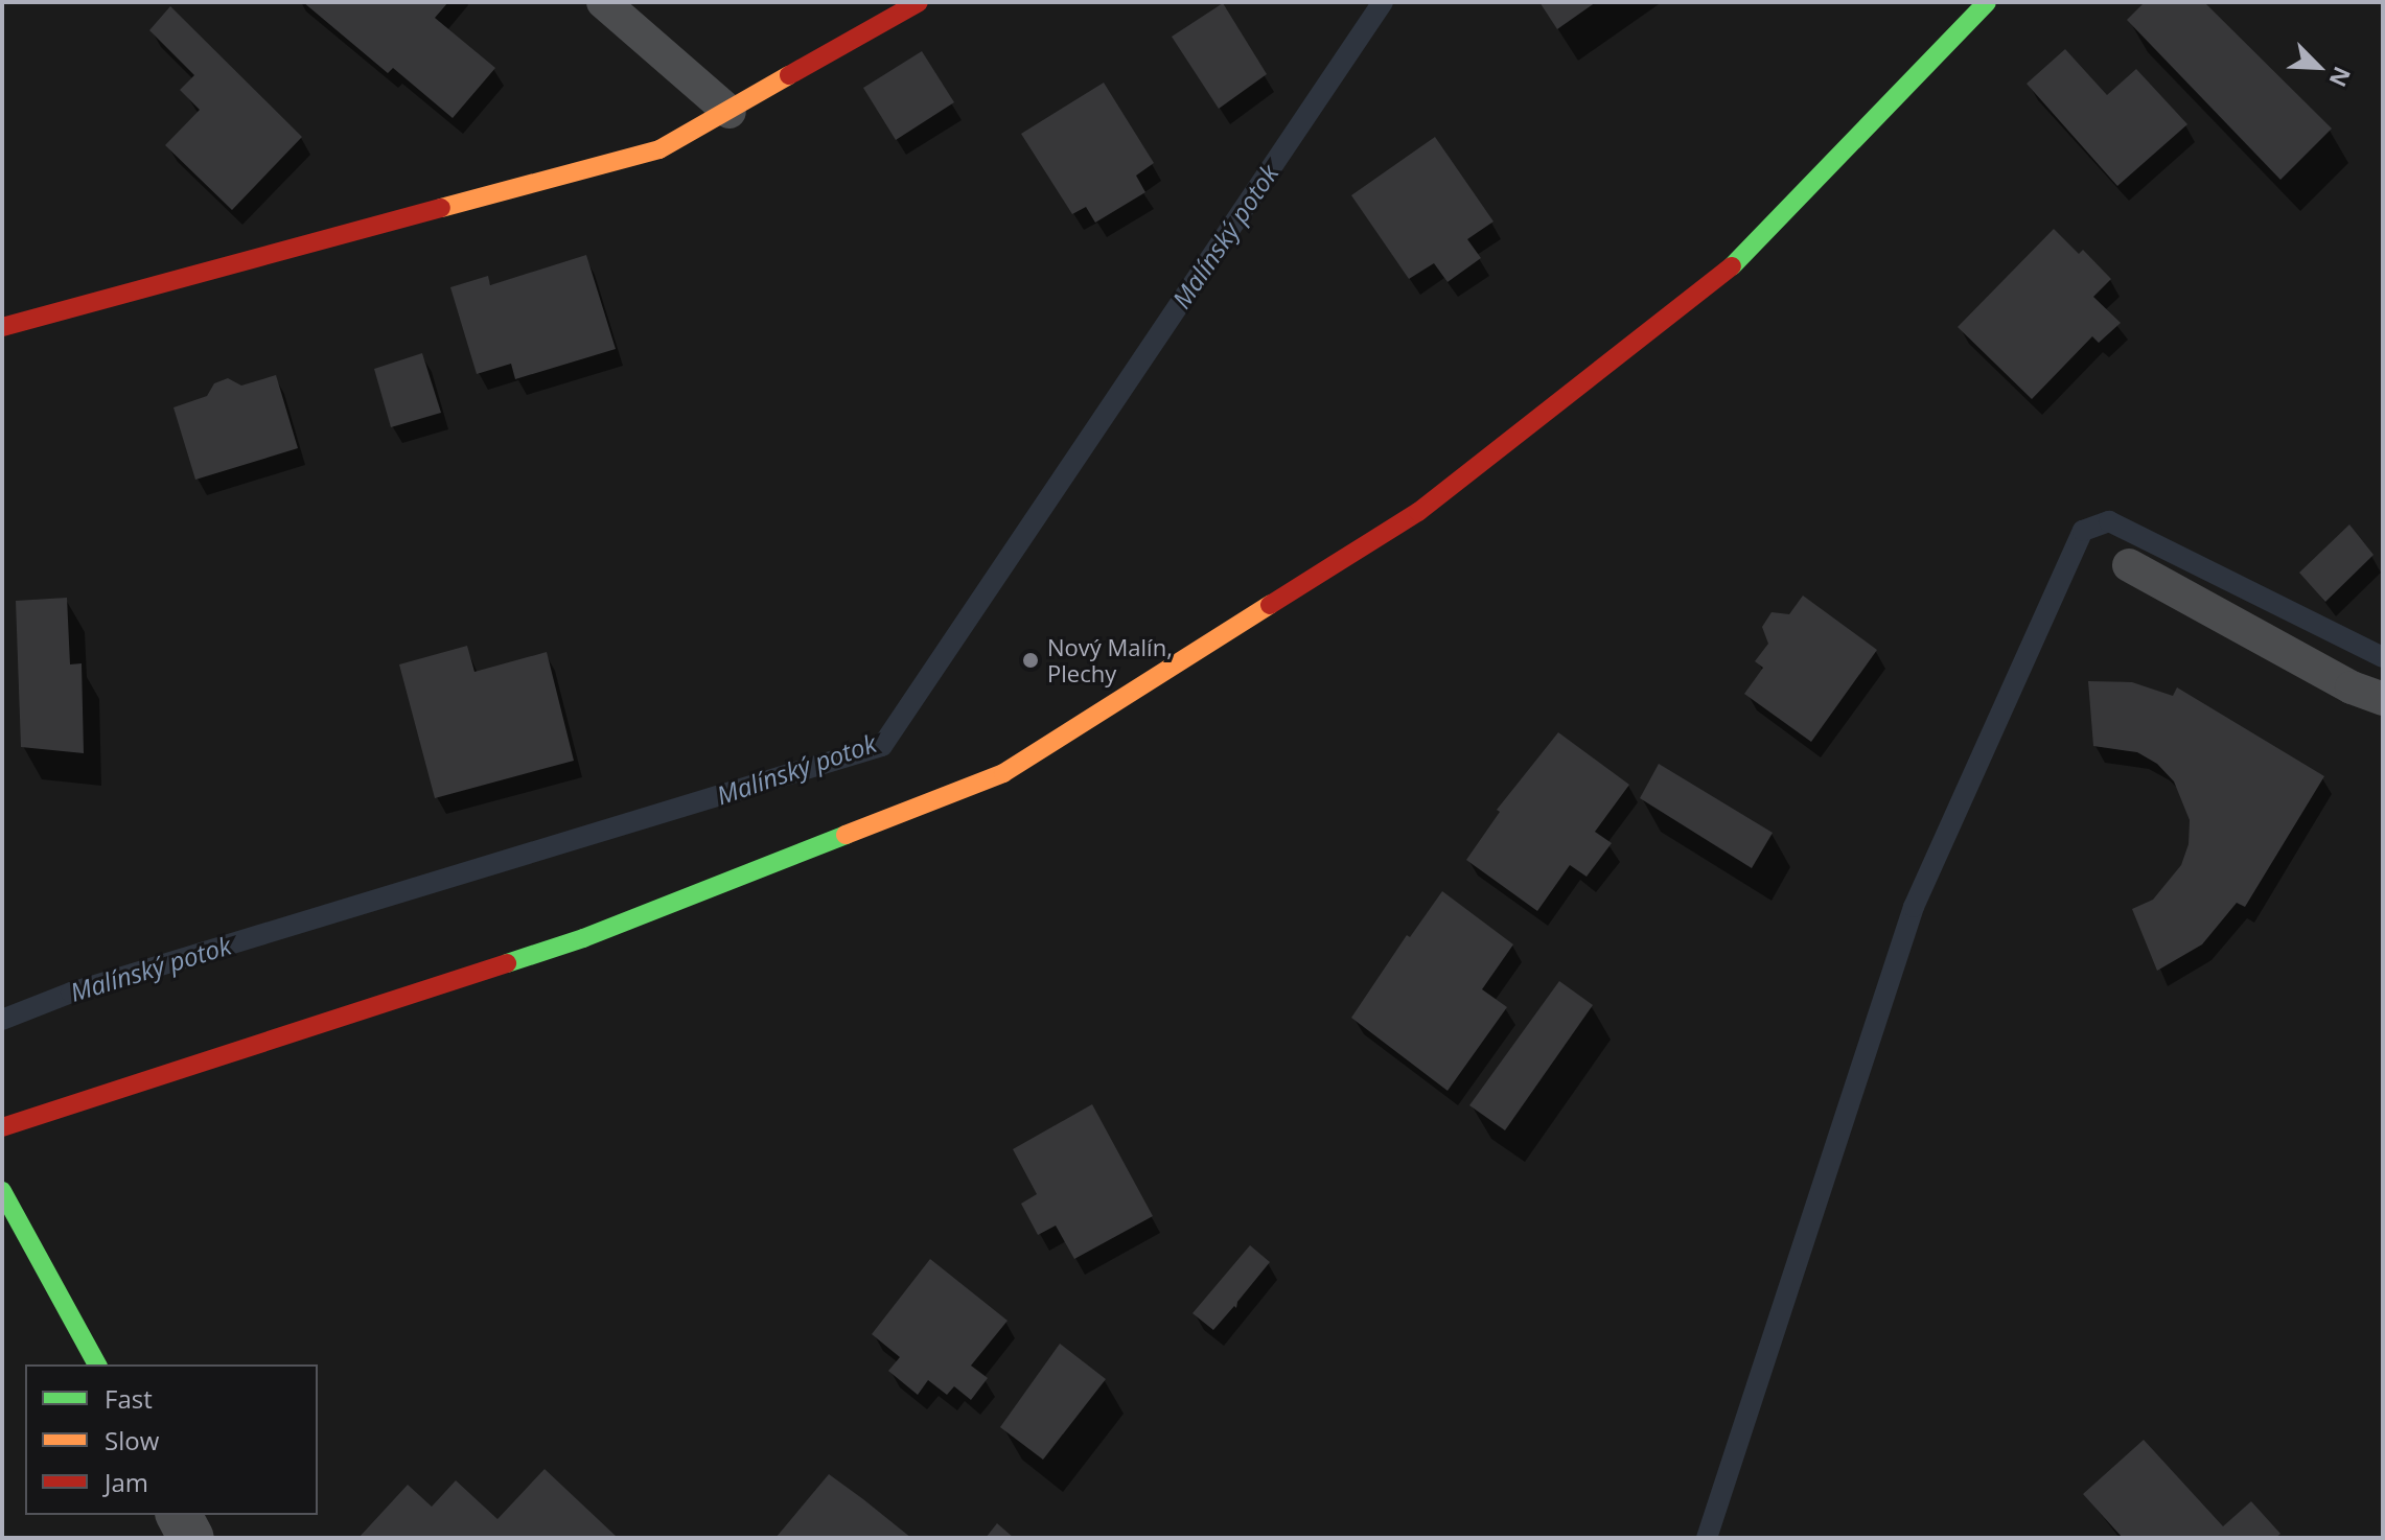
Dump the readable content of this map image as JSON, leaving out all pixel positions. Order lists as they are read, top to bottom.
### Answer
{
  "water": ["Malínský potok"],
  "places": ["Nový Malín, Plechy"],
  "legend": ["Fast", "Slow", "Jam"],
  "north": "bottom right"
}
